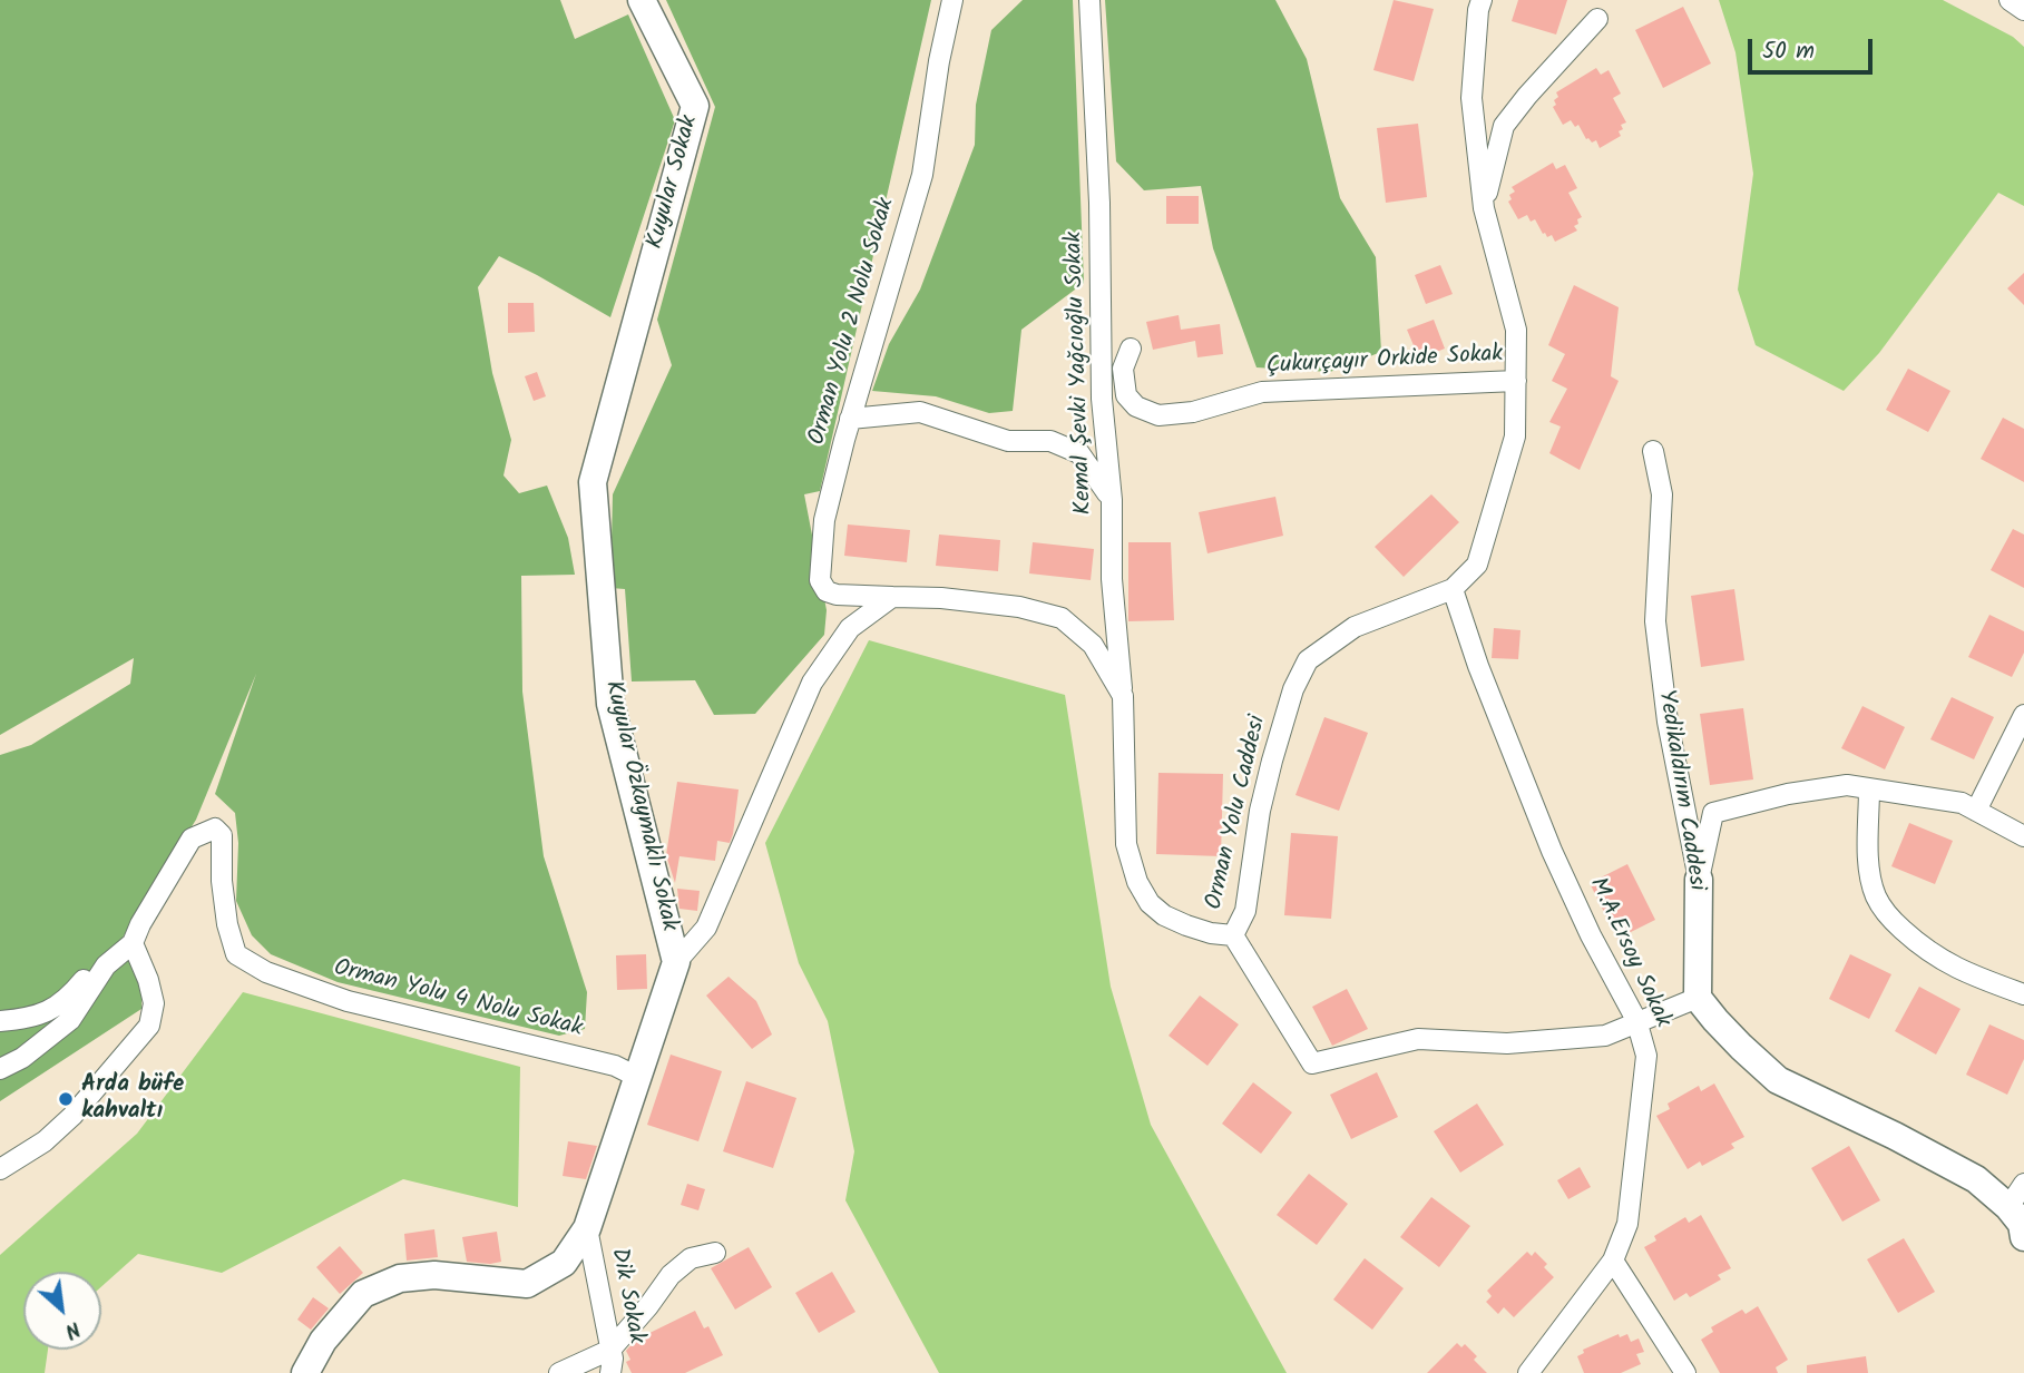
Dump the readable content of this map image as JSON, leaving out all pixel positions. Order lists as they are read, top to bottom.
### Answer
{
  "streets": {
    "street": [
      "Kuyular Sokak",
      "Orman Yolu 2 Nolu Sokak",
      "Çukurçayır Orkide Sokak",
      "Kemal Şevki Yağcıoğlu Sokak",
      "Yedikaldırım Caddesi",
      "Kuyular Özkaymaklı Sokak",
      "Orman Yolu Caddesi",
      "M.A.Ersoy Sokak",
      "Orman Yolu 4 Nolu Sokak",
      "Dik Sokak"
    ]
  },
  "crossings": [
    ["Kuyular Sokak", "Kuyular Özkaymaklı Sokak"],
    ["Orman Yolu 2 Nolu Sokak", "Orman Yolu Caddesi"],
    ["Çukurçayır Orkide Sokak", "Orman Yolu Caddesi"],
    ["Kemal Şevki Yağcıoğlu Sokak", "Orman Yolu Caddesi"],
    ["Orman Yolu Caddesi", "M.A.Ersoy Sokak"]
  ],
  "places": ["Arda büfe kahvaltı"],
  "scale_bar": "50 m",
  "north": "bottom right"
}
